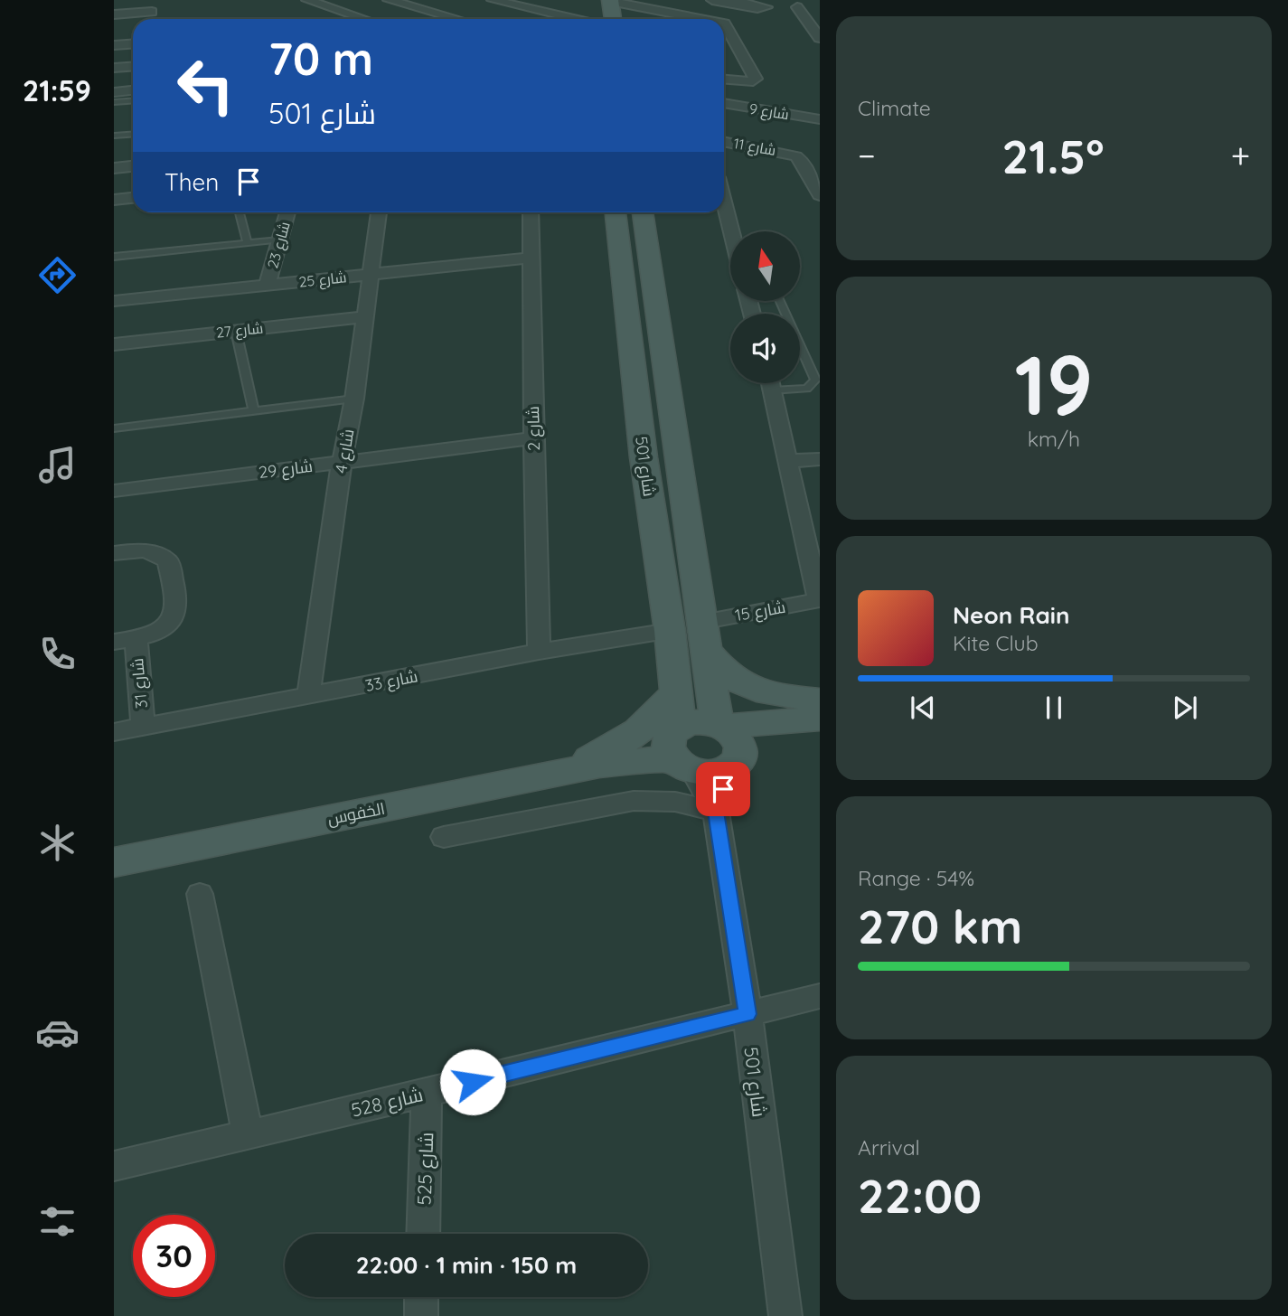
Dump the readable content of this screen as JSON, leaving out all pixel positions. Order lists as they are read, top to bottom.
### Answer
{
  "streets": {
    "street": [
      "شارع 9",
      "شارع 11",
      "شارع 23",
      "شارع 25",
      "شارع 27",
      "شارع 2",
      "شارع 4",
      "شارع 501",
      "شارع 29",
      "شارع 15",
      "شارع 33",
      "شارع 31",
      "الخفوس",
      "شارع 528",
      "شارع 525"
    ]
  },
  "crossings": [
    ["شارع 23", "شارع 25"],
    ["شارع 25", "شارع 2"],
    ["شارع 25", "شارع 4"],
    ["شارع 27", "شارع 4"],
    ["شارع 2", "شارع 29"],
    ["شارع 2", "شارع 33"],
    ["شارع 4", "شارع 29"],
    ["شارع 4", "شارع 33"],
    ["شارع 501", "شارع 15"],
    ["شارع 501", "شارع 33"],
    ["شارع 501", "الخفوس"],
    ["شارع 501", "شارع 528"],
    ["شارع 33", "شارع 31"],
    ["شارع 528", "شارع 525"]
  ],
  "north": "top",
  "page": {
    "tabs": "21:59",
    "tile": [
      "Climate",
      ["19", "km/h"],
      ["Range · 54%", "270 km"],
      ["Arrival", "22:00"]
    ],
    "turn": ["70 m", "شارع 501"],
    "heat": ["−", "21.5°", "+"],
    "then": "Then",
    "song": ["Neon Rain", "Kite Club"],
    "limit": "30",
    "trip": "22:00 · 1 min · 150 m"
  }
}
